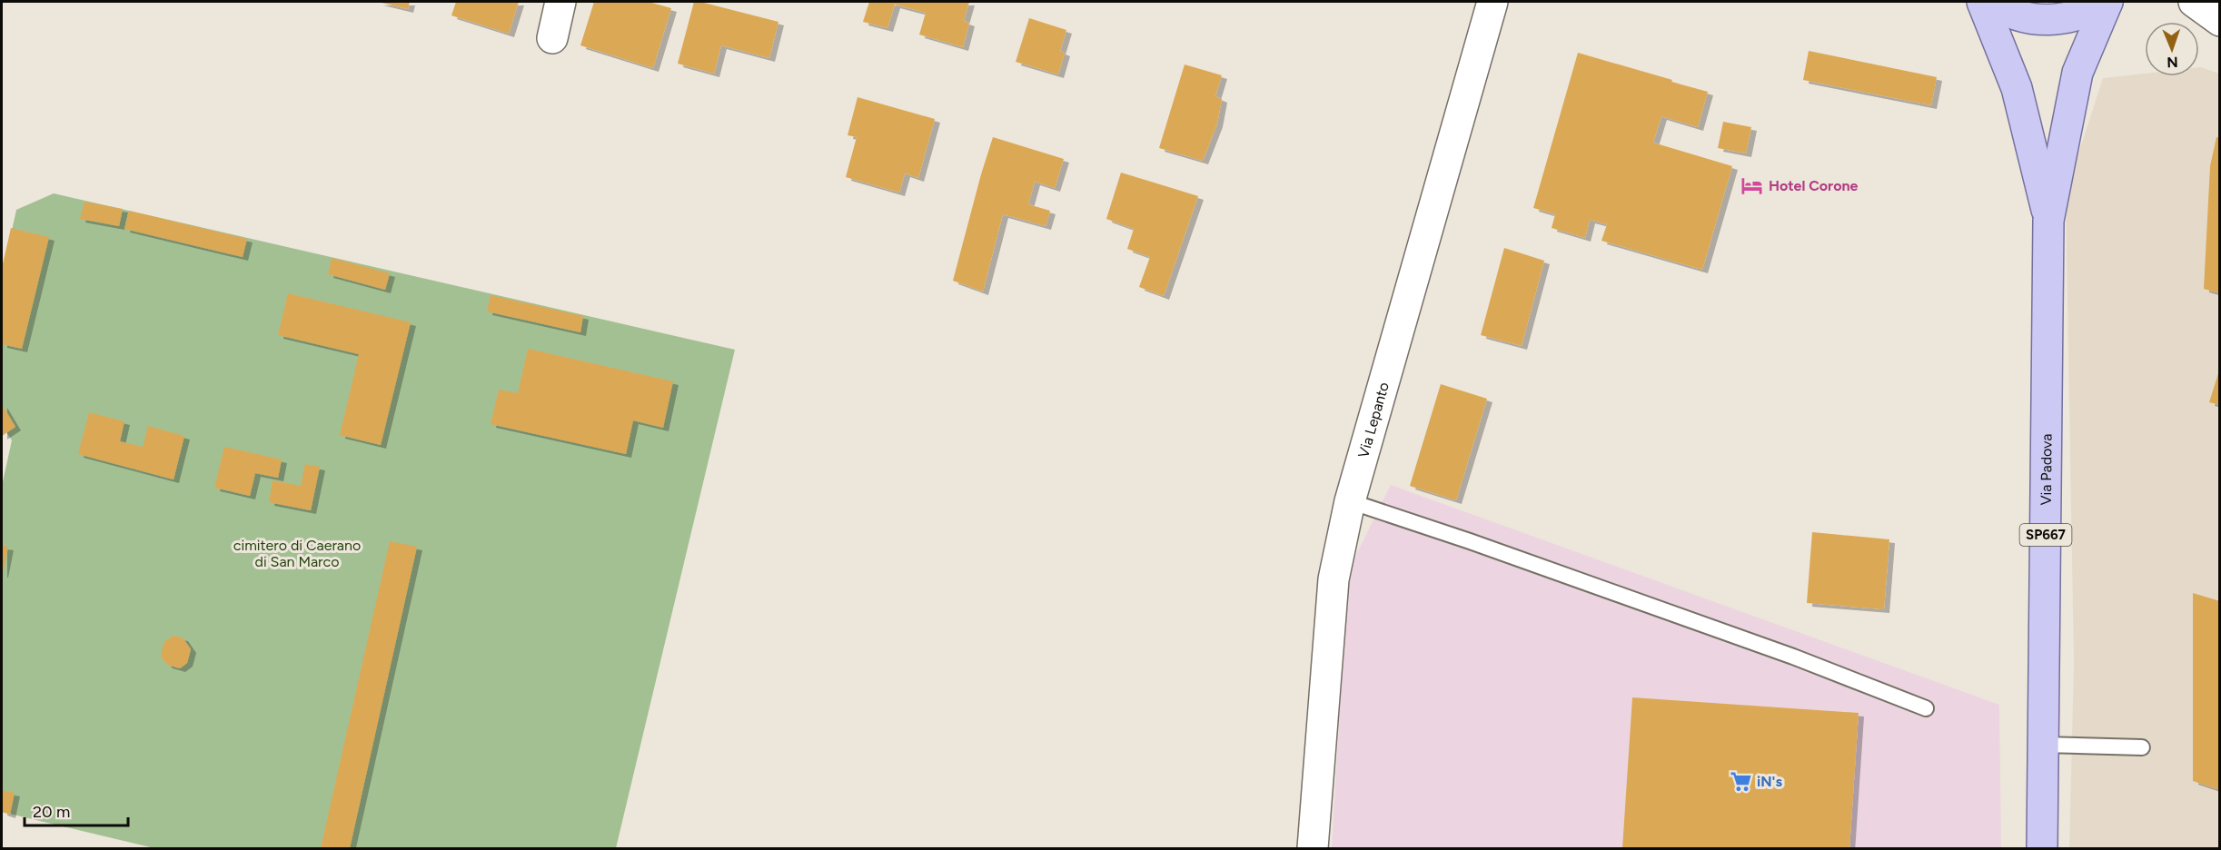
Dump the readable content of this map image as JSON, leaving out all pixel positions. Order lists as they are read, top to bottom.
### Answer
{
  "streets": {
    "main road": ["Via Padova", "SP667"],
    "street": ["Via Lepanto"]
  },
  "parks": ["cimitero di Caerano di San Marco"],
  "places": {
    "hotel": ["Hotel Corone"],
    "supermarket": ["iN's"]
  },
  "scale_bar": "20 m",
  "north": "bottom"
}
